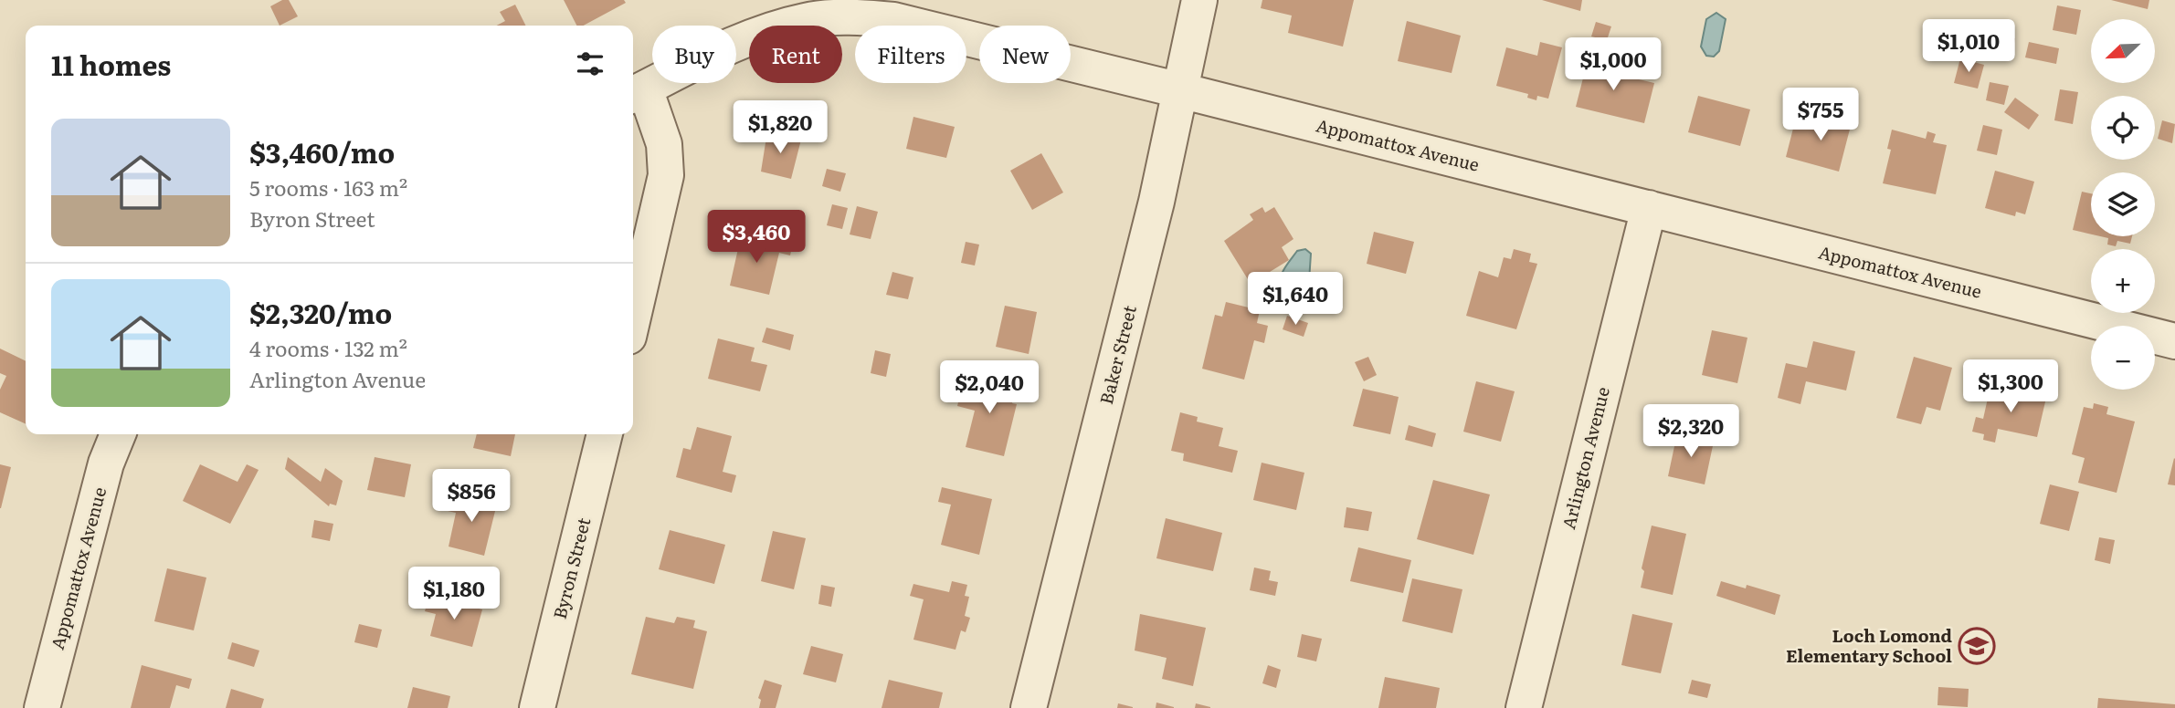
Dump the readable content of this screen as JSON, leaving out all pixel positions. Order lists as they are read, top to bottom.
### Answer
{
  "streets": {
    "street": [
      "Appomattox Avenue",
      "Baker Street",
      "Arlington Avenue",
      "Byron Street"
    ]
  },
  "crossings": [
    ["Appomattox Avenue", "Baker Street"],
    ["Appomattox Avenue", "Arlington Avenue"]
  ],
  "places": {
    "school or university": ["Loch Lomond Elementary School"]
  },
  "north": "bottom left",
  "page": {
    "map_buttons": ["+", "−"],
    "price": [
      "$1,010",
      "$1,000",
      "$755",
      "$1,820",
      "$3,460",
      "$1,640",
      "$1,300",
      "$2,040",
      "$2,320",
      "$856",
      "$1,180"
    ],
    "chip": [
      "Buy",
      "Rent",
      "Filters",
      "New"
    ],
    "heading": "11 homes",
    "list": [
      {
        "name": "$3,460/mo",
        "note": "5 rooms · 163 m² · Byron Street"
      },
      {
        "name": "$2,320/mo",
        "note": "4 rooms · 132 m² · Arlington Avenue"
      }
    ]
  }
}
